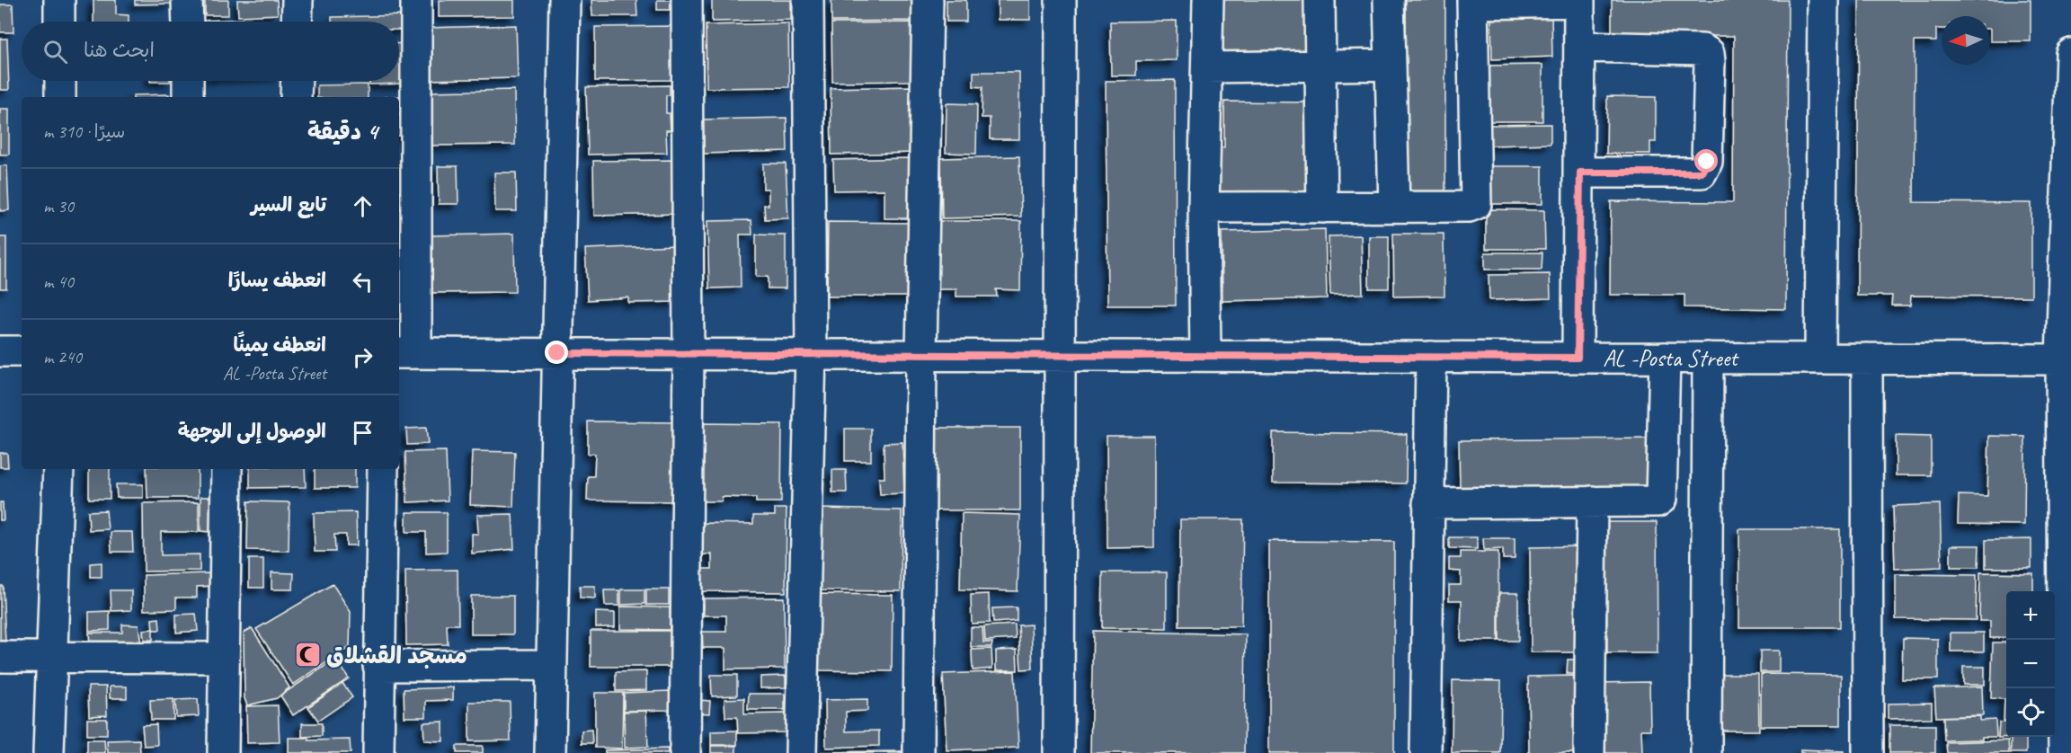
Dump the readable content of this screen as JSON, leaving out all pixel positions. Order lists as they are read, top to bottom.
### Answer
{
  "streets": {
    "street": ["AL -Posta Street"]
  },
  "places": {
    "mosque": ["مسجد القشلاق"]
  },
  "north": "left",
  "page": {
    "search": "ابحث هنا",
    "heading": ["4 دقيقة", "سيرًا · 310 m"],
    "list": [
      ["تابع السير", "30 m"],
      ["انعطف يسارًا", "40 m"],
      ["انعطف يمينًا", "AL -Posta Street", "240 m"],
      "الوصول إلى الوجهة"
    ],
    "map_buttons": ["+", "−"]
  }
}
